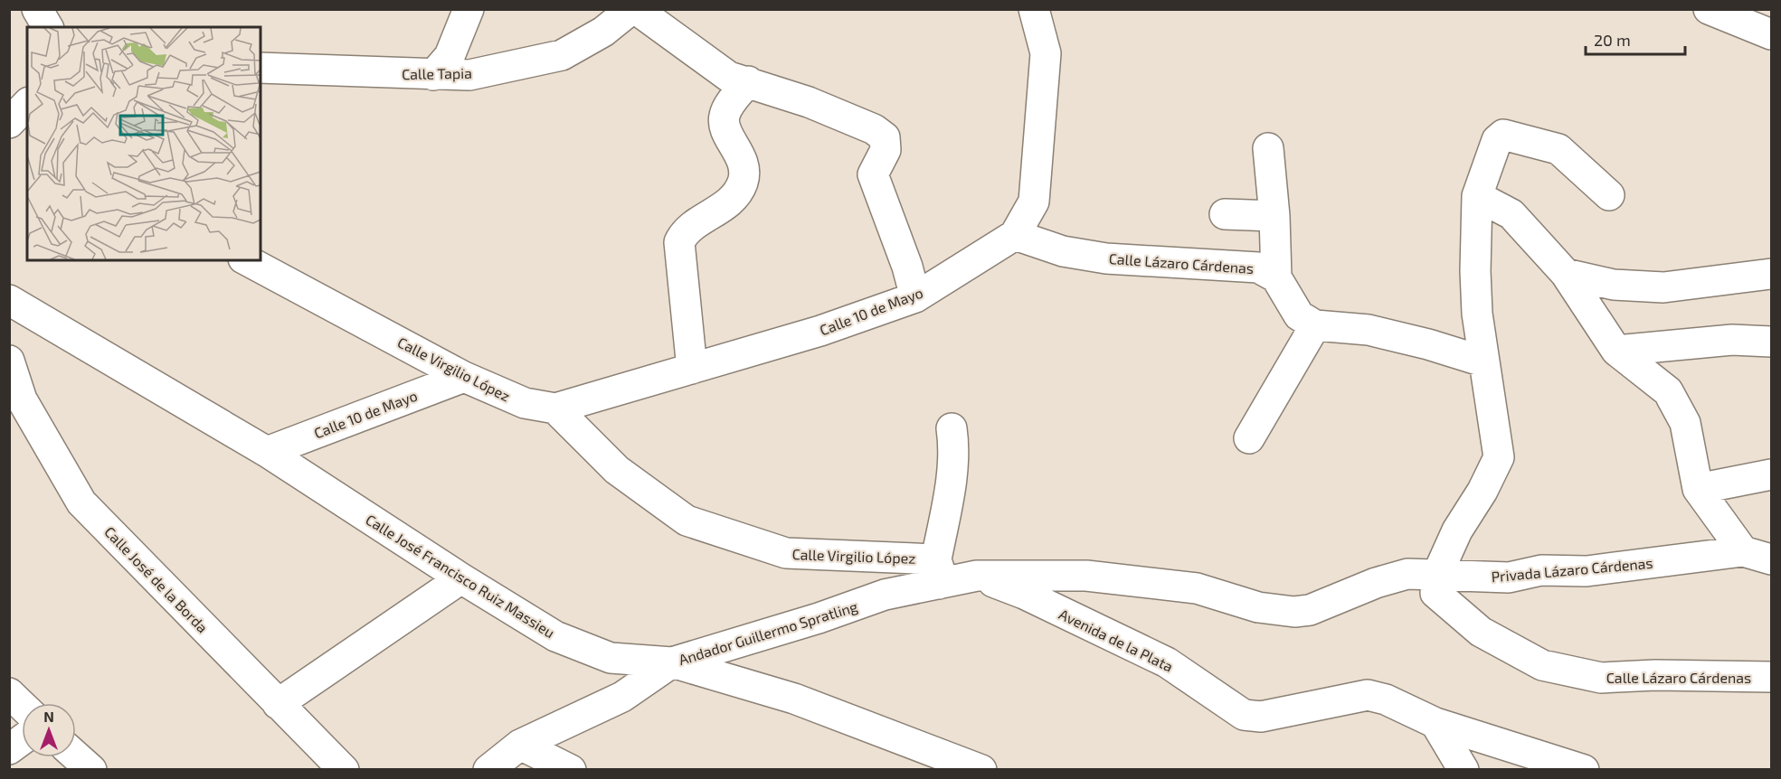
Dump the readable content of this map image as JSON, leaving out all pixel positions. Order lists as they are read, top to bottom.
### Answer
{
  "streets": {
    "street": [
      "Calle Tapia",
      "Calle Lázaro Cárdenas",
      "Calle 10 de Mayo",
      "Calle Virgilio López",
      "Privada Lázaro Cárdenas",
      "Calle José Francisco Ruiz Massieu",
      "Calle José de la Borda",
      "Andador Guillermo Spratling",
      "Avenida de la Plata"
    ]
  },
  "crossings": [
    ["Calle Lázaro Cárdenas", "Calle 10 de Mayo"],
    ["Calle Lázaro Cárdenas", "Privada Lázaro Cárdenas"],
    ["Calle 10 de Mayo", "Calle Virgilio López"],
    ["Calle 10 de Mayo", "Calle José Francisco Ruiz Massieu"],
    ["Calle Virgilio López", "Andador Guillermo Spratling"],
    ["Calle José Francisco Ruiz Massieu", "Andador Guillermo Spratling"],
    ["Andador Guillermo Spratling", "Avenida de la Plata"]
  ],
  "scale_bar": "20 m",
  "north": "top"
}
